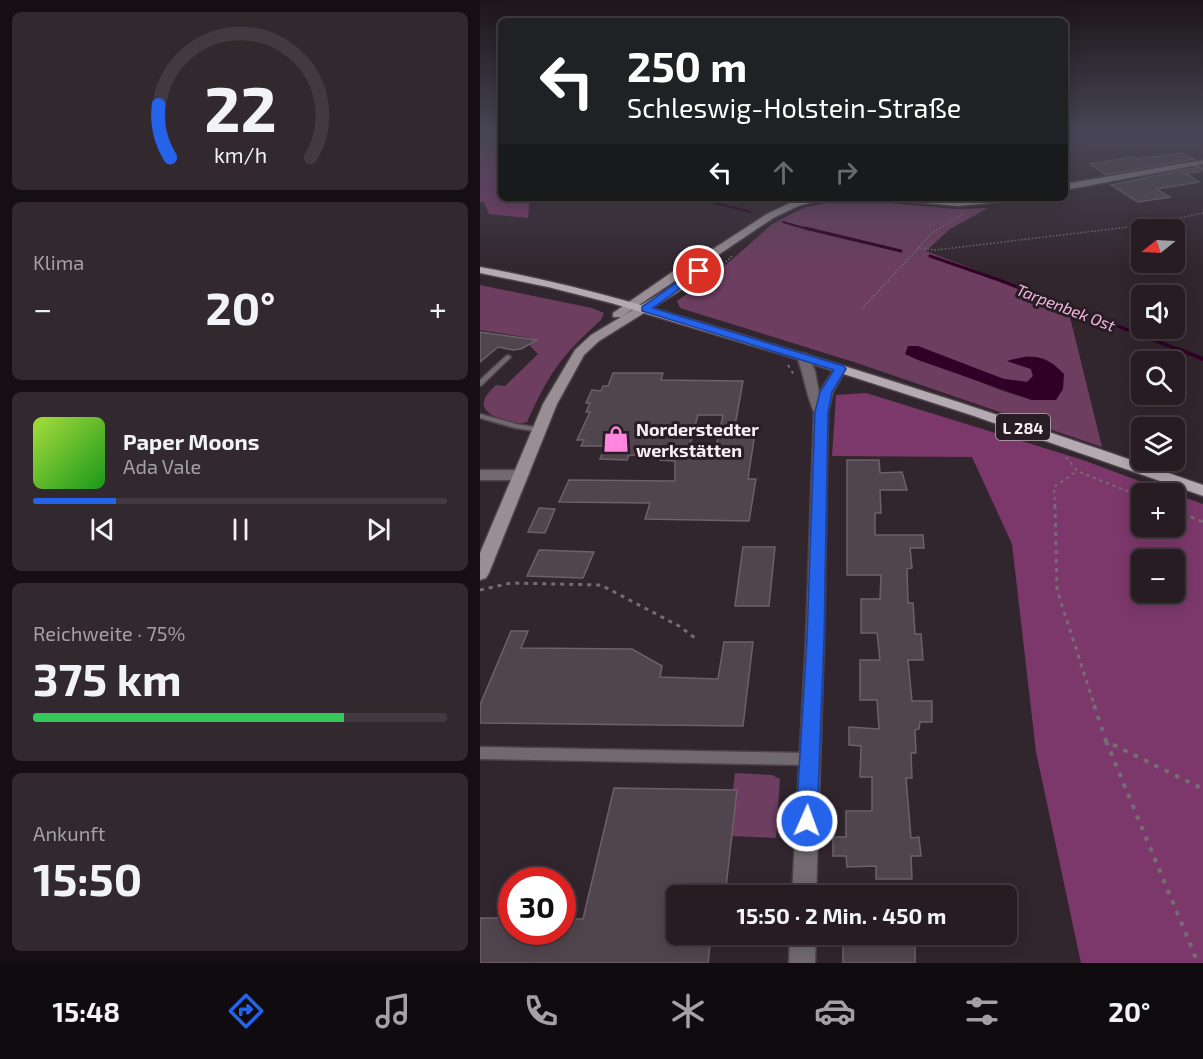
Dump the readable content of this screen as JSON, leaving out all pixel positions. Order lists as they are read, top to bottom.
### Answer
{
  "streets": {
    "main road": ["L 284"]
  },
  "water": ["Tarpenbek Ost"],
  "places": {
    "shop": ["Norderstedter werkstätten"]
  },
  "north": "left",
  "page": {
    "turn": ["250 m", "Schleswig-Holstein-Straße"],
    "tile": [
      "Klima",
      ["Reichweite · 75%", "375 km"],
      ["Ankunft", "15:50"]
    ],
    "map_buttons": ["+", "−"],
    "heat": ["−", "20°", "+"],
    "song": ["Paper Moons", "Ada Vale"],
    "limit": "30",
    "trip": "15:50 · 2 Min. · 450 m",
    "tabs": ["15:48", "20°"],
    "gauge": ["22", "km/h"]
  }
}
